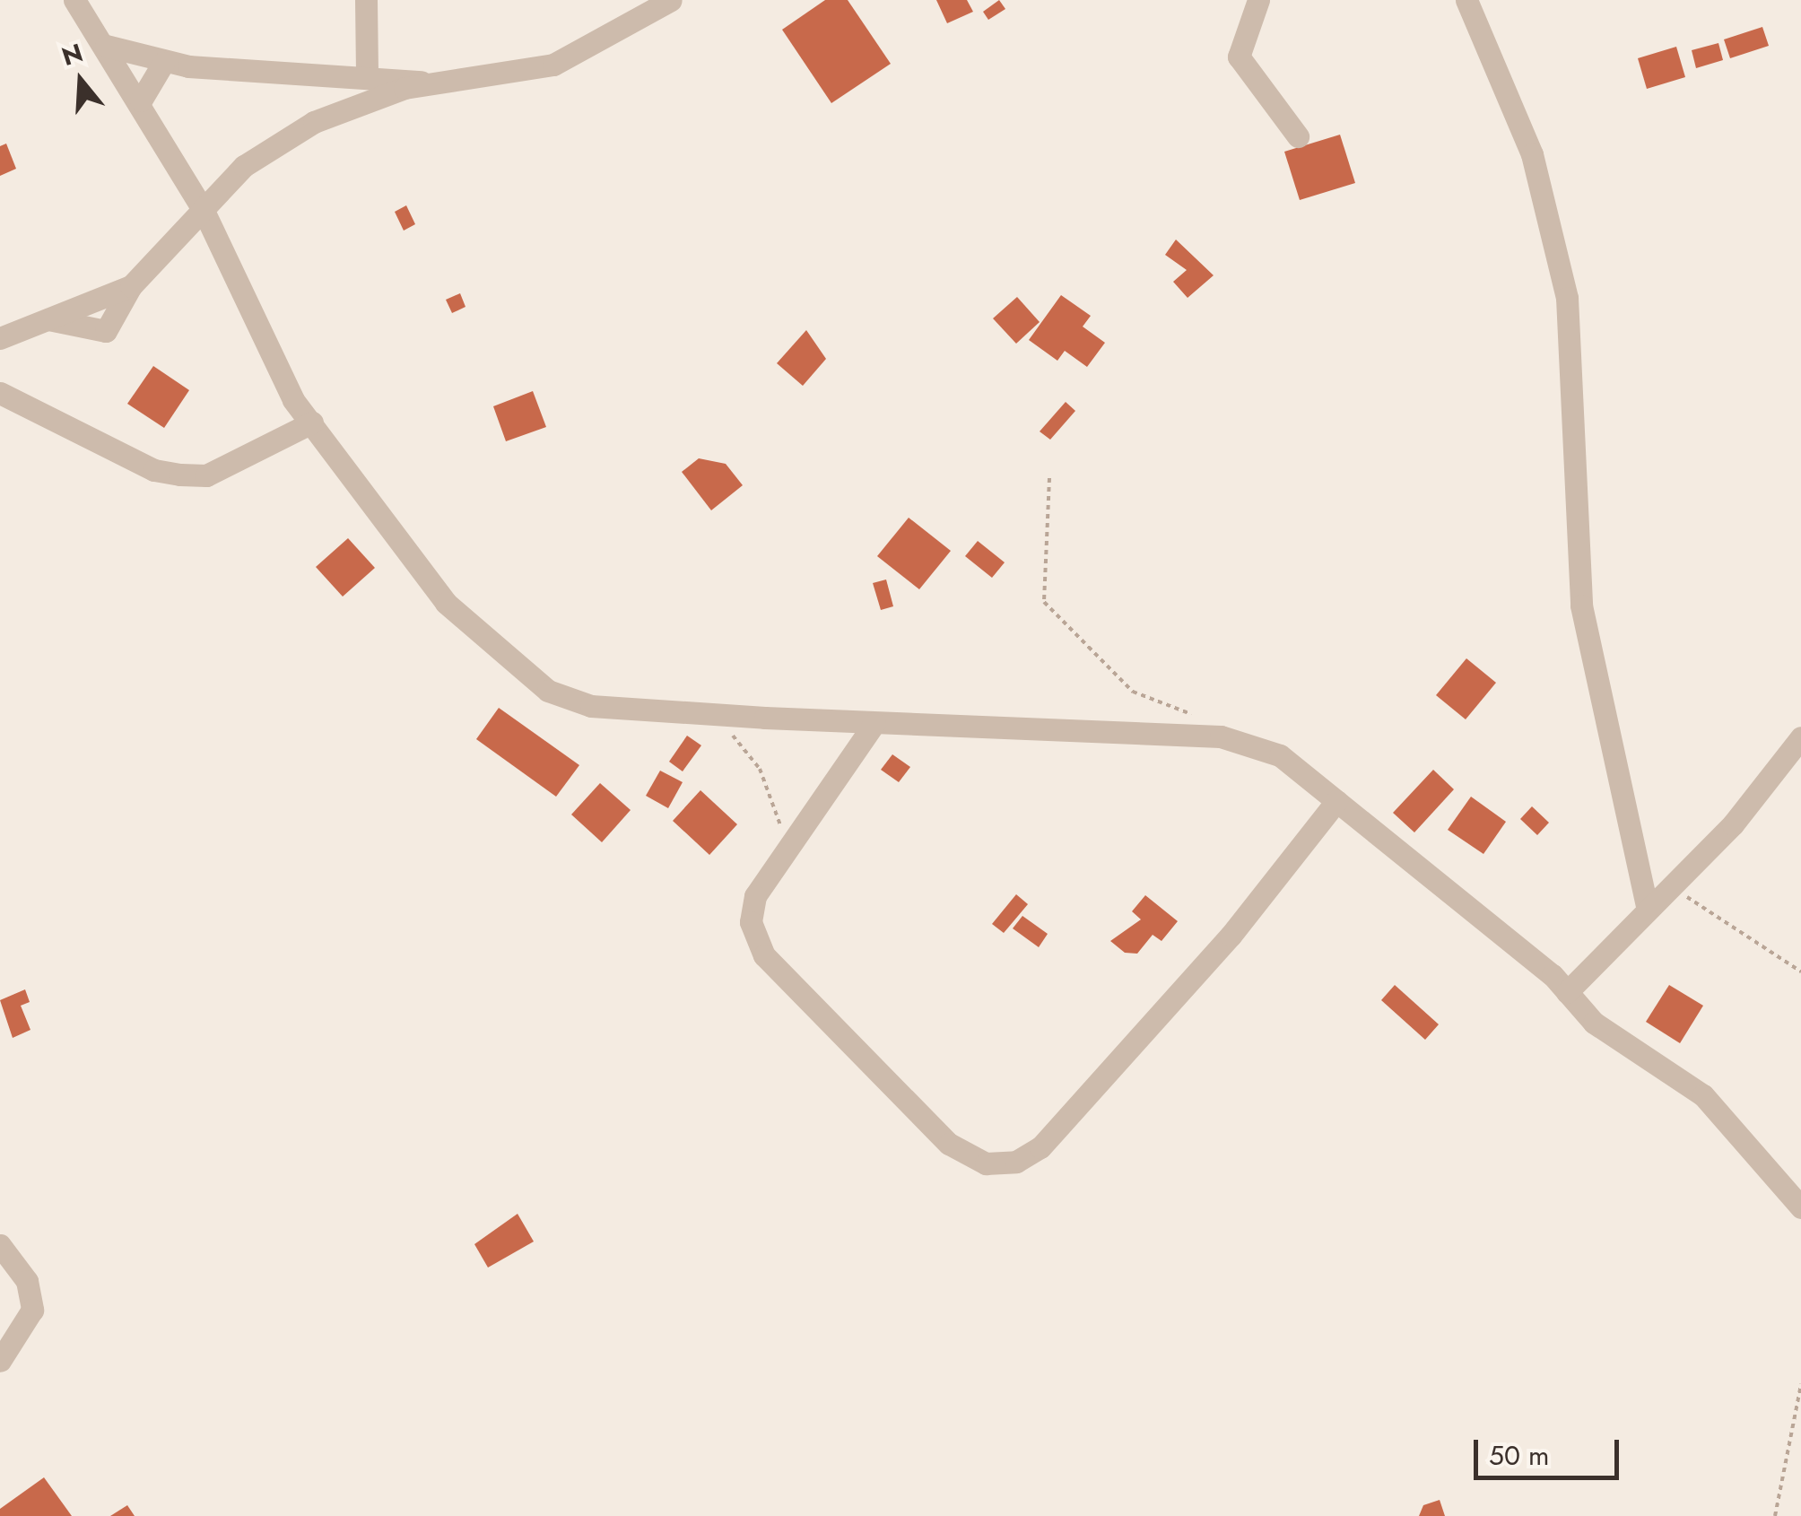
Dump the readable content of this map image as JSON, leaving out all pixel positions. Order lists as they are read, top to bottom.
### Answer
{
  "scale_bar": "50 m",
  "north": "top"
}
